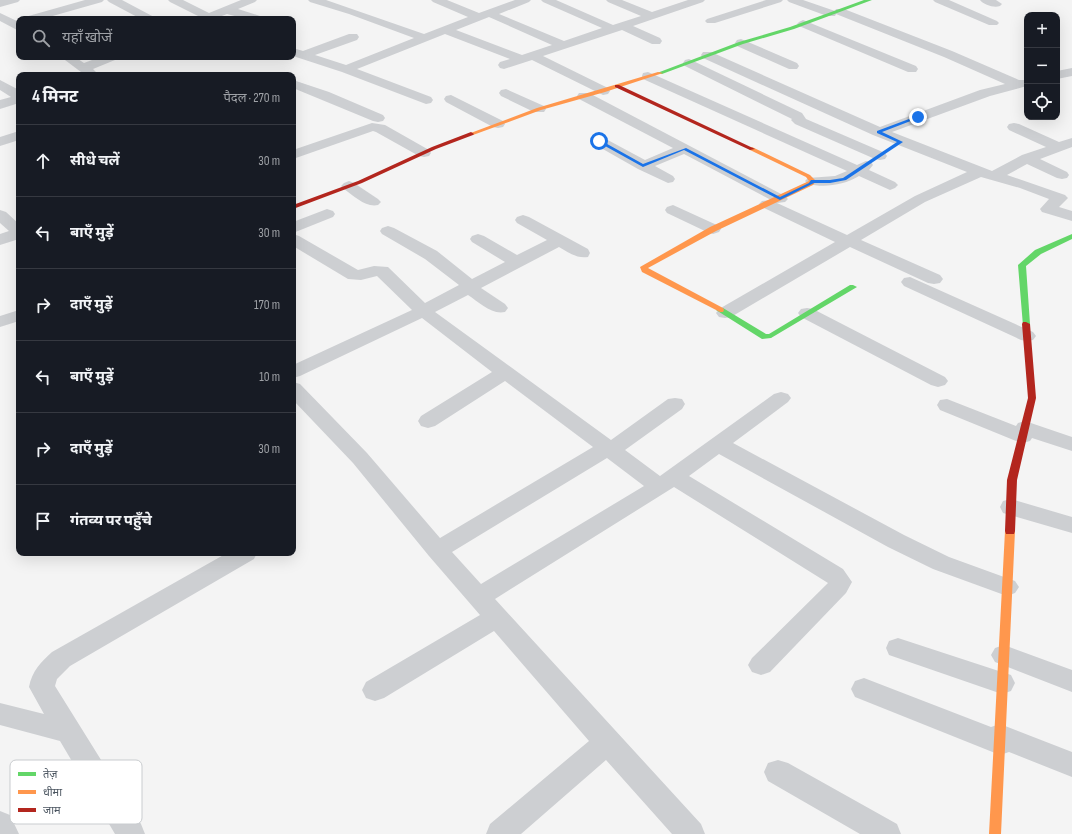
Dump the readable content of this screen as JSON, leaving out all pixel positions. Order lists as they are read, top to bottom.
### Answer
{
  "legend": ["तेज़", "धीमा", "जाम"],
  "page": {
    "map_buttons": ["+", "−"],
    "search": "यहाँ खोजें",
    "heading": ["4 मिनट", "पैदल · 270 m"],
    "list": [
      ["सीधे चलें", "30 m"],
      ["बाएँ मुड़ें", "30 m"],
      ["दाएँ मुड़ें", "170 m"],
      ["बाएँ मुड़ें", "10 m"],
      ["दाएँ मुड़ें", "30 m"],
      "गंतव्य पर पहुँचे"
    ]
  }
}
